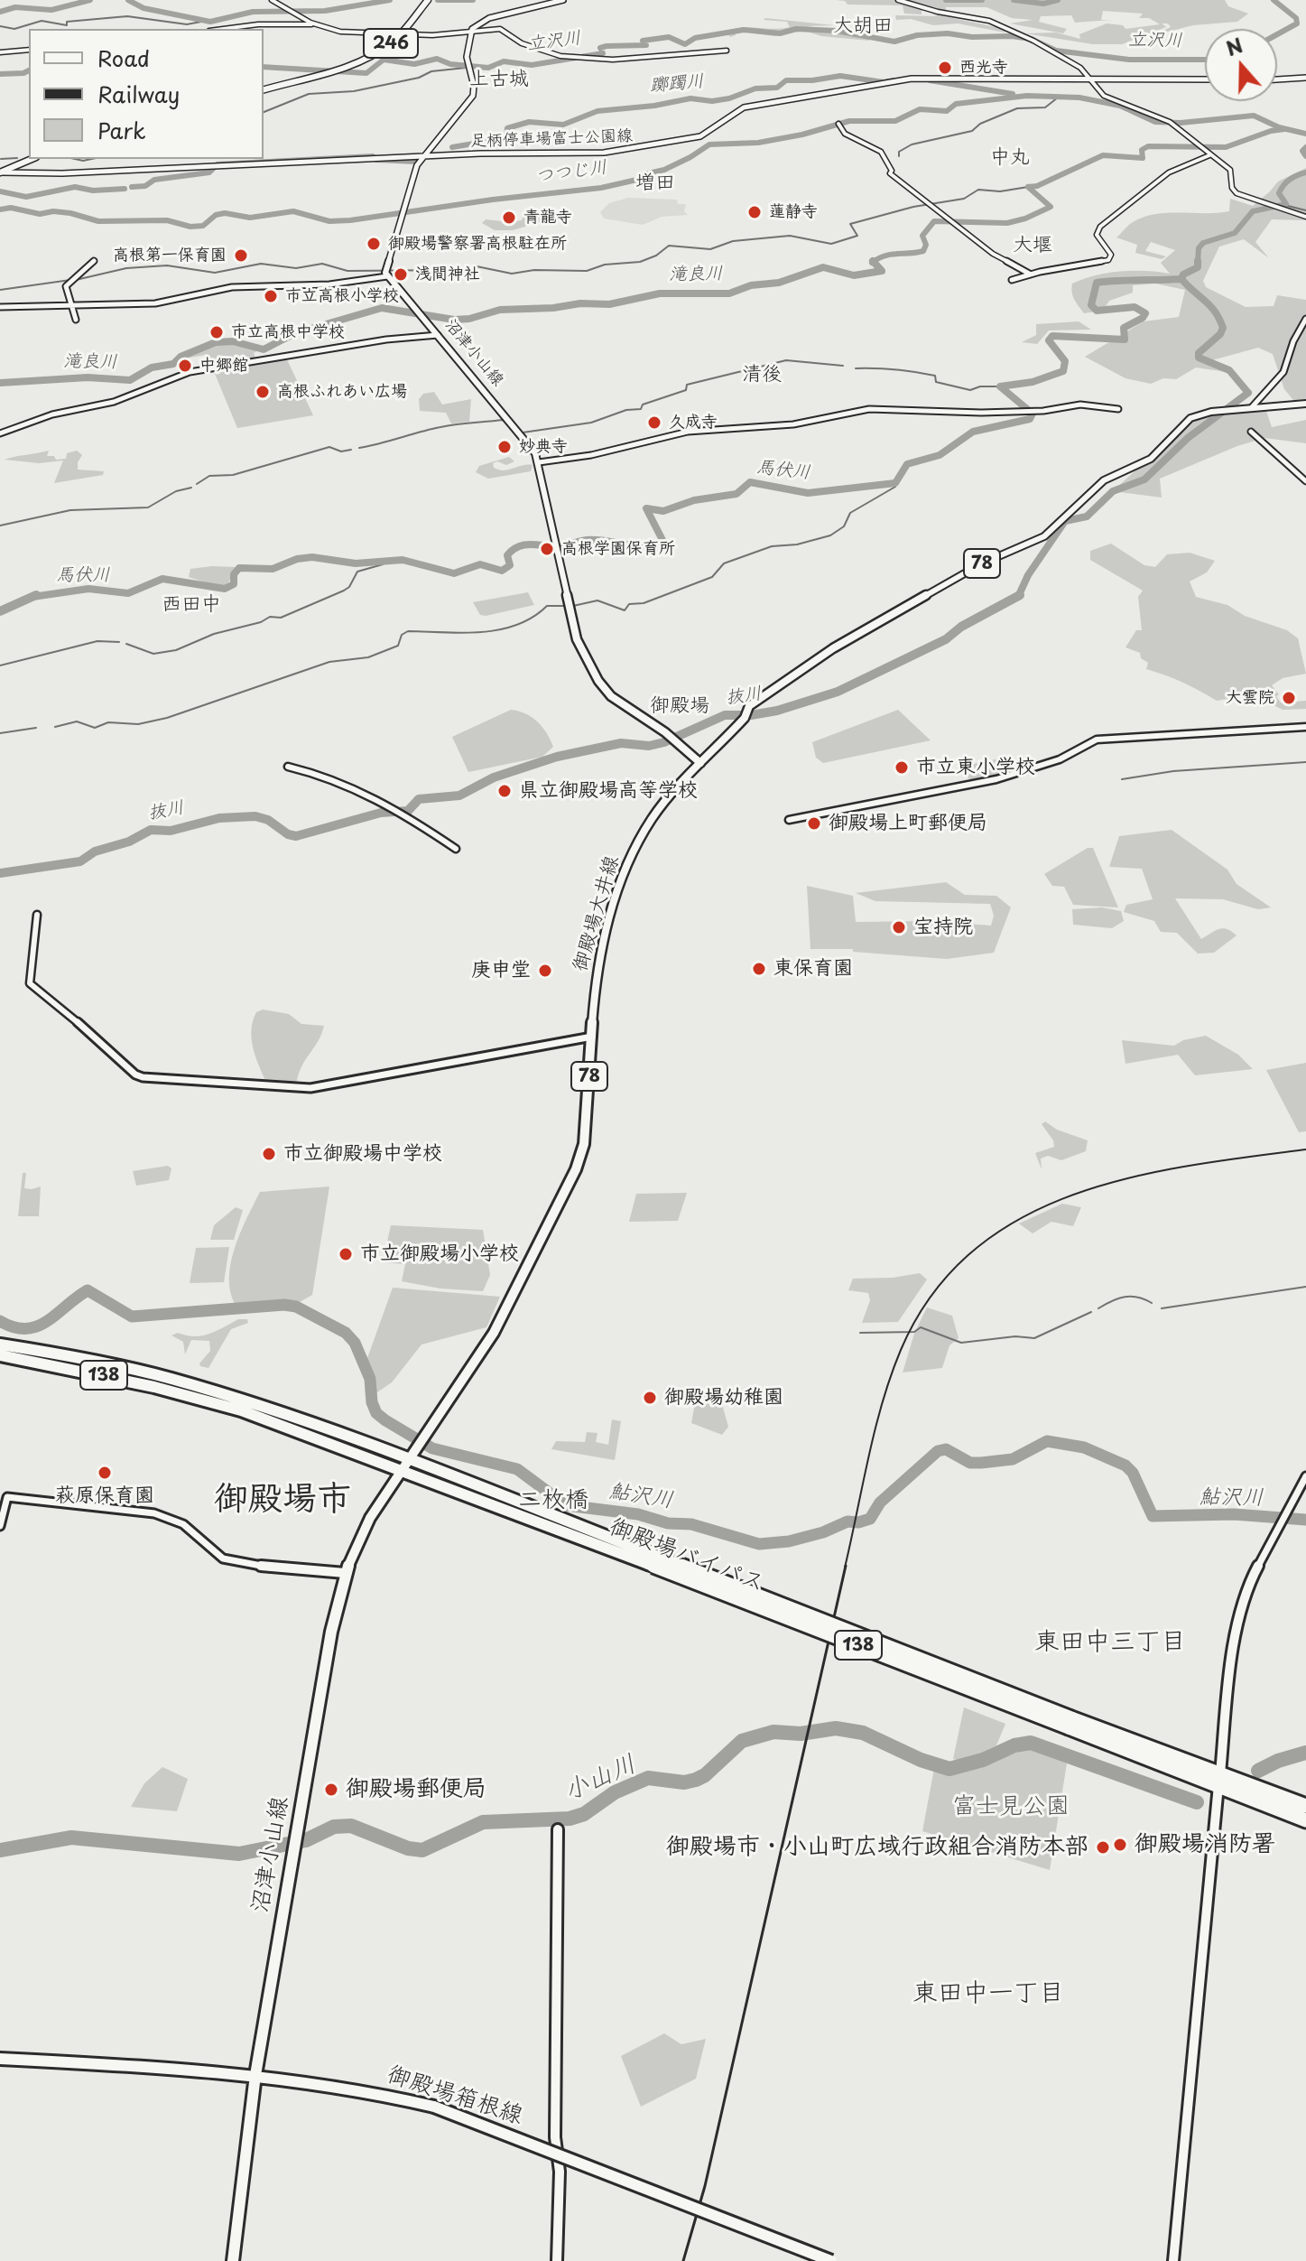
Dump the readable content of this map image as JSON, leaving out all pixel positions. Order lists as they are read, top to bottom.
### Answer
{
  "streets": {
    "highway": ["246", "138", "御殿場バイパス"],
    "main road": [
      "足柄停車場富士公園線",
      "沼津小山線",
      "78",
      "御殿場大井線",
      "御殿場箱根線"
    ]
  },
  "crossings": [
    ["沼津小山線", "御殿場大井線"],
    ["沼津小山線", "御殿場バイパス"],
    ["沼津小山線", "御殿場箱根線"],
    ["御殿場大井線", "御殿場バイパス"]
  ],
  "districts": [
    "大胡田",
    "上古城",
    "中丸",
    "増田",
    "大堰",
    "清後",
    "西田中",
    "御殿場",
    "御殿場市",
    "二枚橋",
    "東田中三丁目",
    "東田中一丁目"
  ],
  "water": [
    "立沢川",
    "躑躅川",
    "つつじ川",
    "滝良川",
    "馬伏川",
    "抜川",
    "鮎沢川",
    "小山川"
  ],
  "parks": ["富士見公園"],
  "places": [
    "西光寺",
    "蓮静寺",
    "青龍寺",
    "御殿場警察署高根駐在所",
    "高根第一保育園",
    "浅間神社",
    "市立高根小学校",
    "市立高根中学校",
    "中郷館",
    "高根ふれあい広場",
    "久成寺",
    "妙典寺",
    "高根学園保育所",
    "大雲院",
    "市立東小学校",
    "県立御殿場高等学校",
    "御殿場上町郵便局",
    "宝持院",
    "東保育園",
    "庚申堂",
    "市立御殿場中学校",
    "市立御殿場小学校",
    "御殿場幼稚園",
    "萩原保育園",
    "御殿場郵便局",
    "御殿場消防署",
    "御殿場市・小山町広域行政組合消防本部"
  ],
  "legend": ["Road", "Railway", "Park"],
  "north": "top"
}
